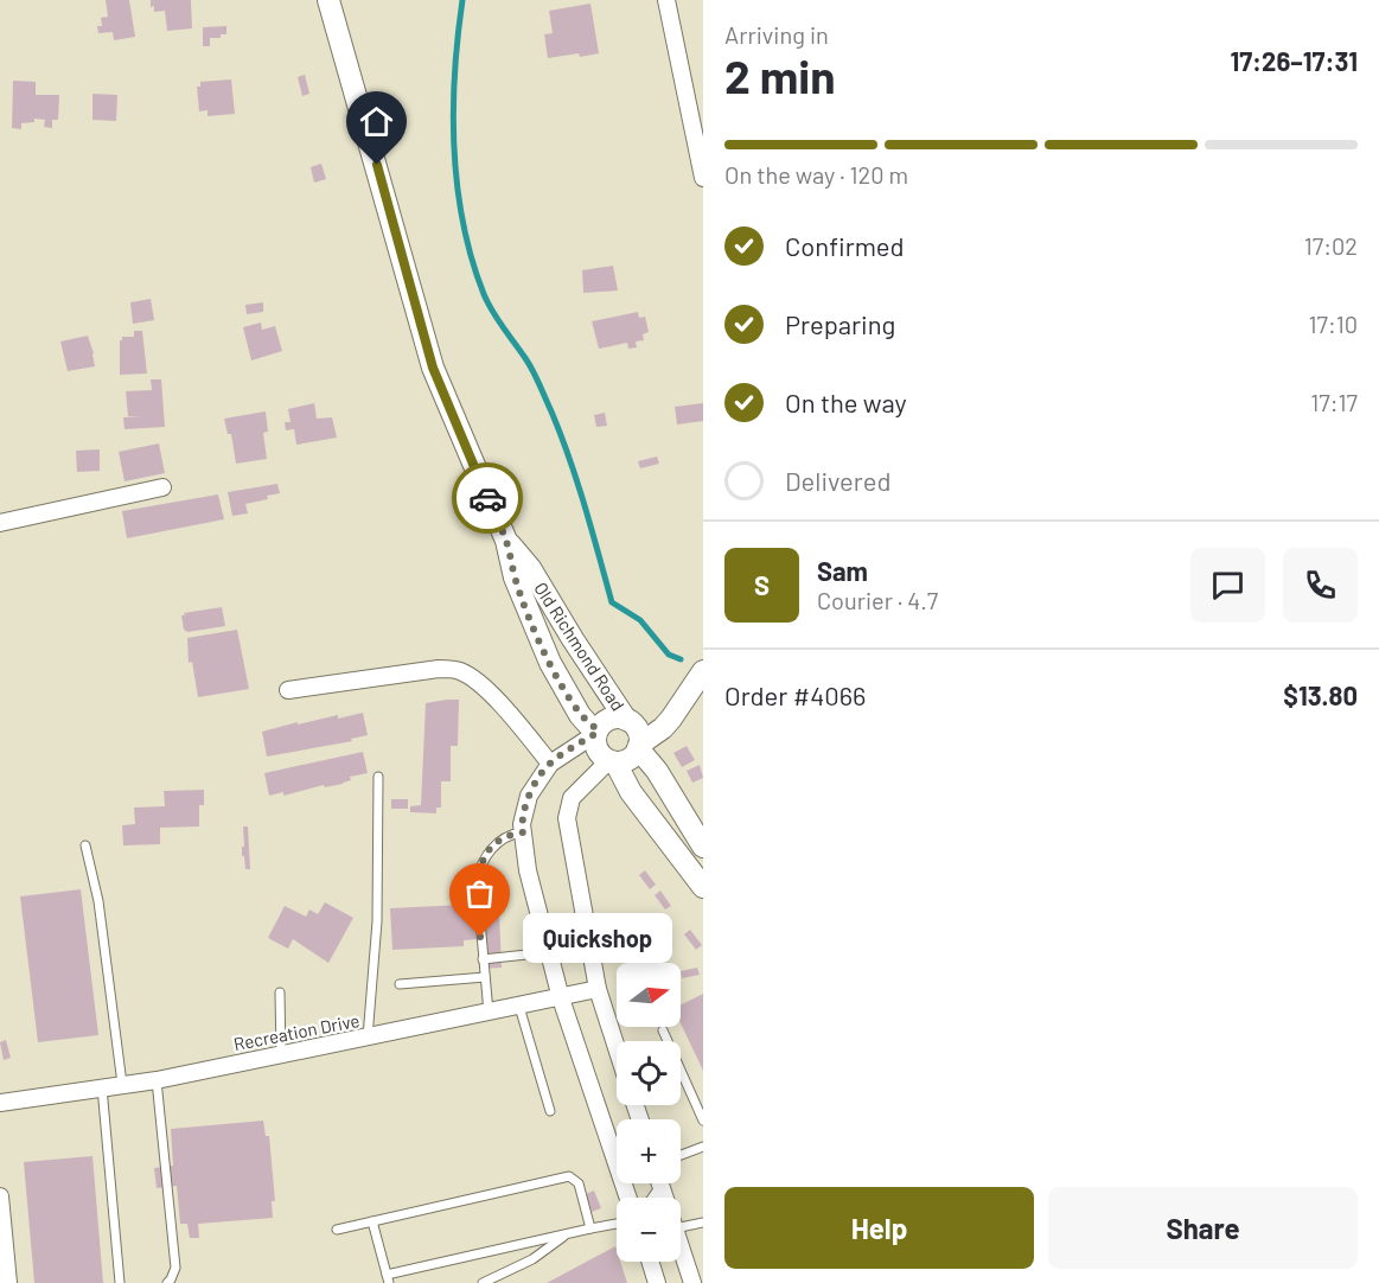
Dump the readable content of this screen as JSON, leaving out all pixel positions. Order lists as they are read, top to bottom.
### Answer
{
  "streets": {
    "street": ["Old Richmond Road", "Recreation Drive"]
  },
  "places": ["Quickshop"],
  "north": "right",
  "page": {
    "heading": ["2 min", "Arriving in", "17:26–17:31"],
    "panel": [
      "Sam",
      "Courier · 4.7",
      "Order #4066",
      "$13.80"
    ],
    "bar": "On the way · 120 m",
    "list": [
      ["Confirmed", "17:02"],
      ["Preparing", "17:10"],
      ["On the way", "17:17"],
      "Delivered"
    ],
    "round": "S",
    "bubble": "Quickshop",
    "map_buttons": ["+", "−"],
    "buttons": ["Help", "Share"]
  }
}
